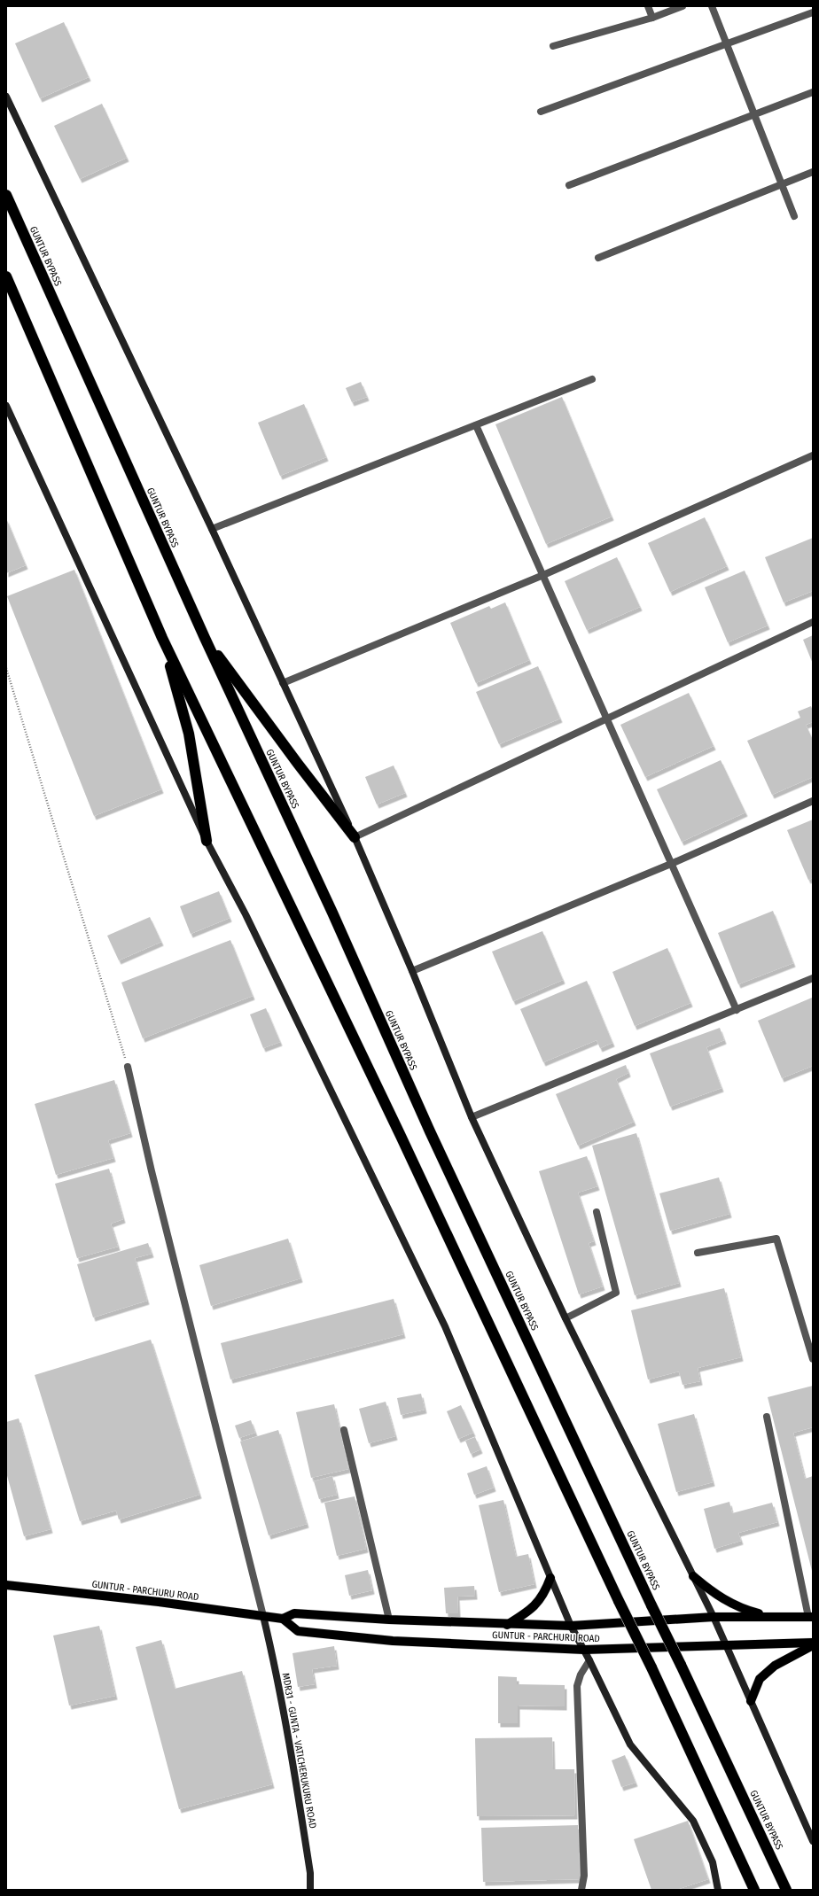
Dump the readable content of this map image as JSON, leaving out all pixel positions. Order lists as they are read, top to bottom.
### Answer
{
  "streets": {
    "highway": ["GUNTUR BYPASS"],
    "main road": ["GUNTUR - PARCHURU ROAD"],
    "street": ["MDR31 - GUNTA - VATICHERUKURU ROAD"]
  },
  "crossings": [
    ["GUNTUR - PARCHURU ROAD", "MDR31 - GUNTA - VATICHERUKURU ROAD"]
  ]
}
